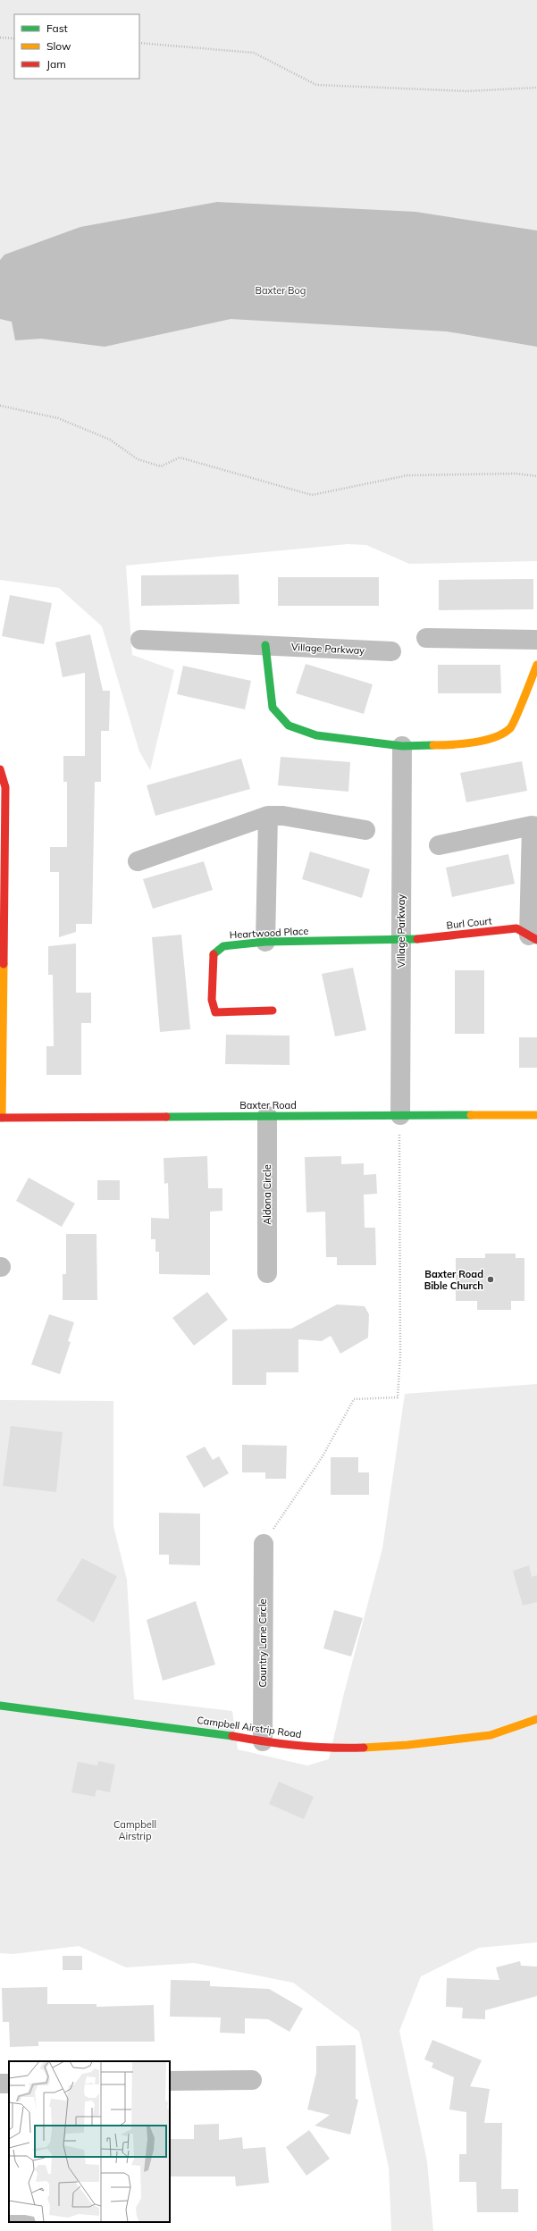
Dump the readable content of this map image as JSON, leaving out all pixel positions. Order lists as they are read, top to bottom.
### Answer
{
  "streets": {
    "street": [
      "Village Parkway",
      "Burl Court",
      "Heartwood Place",
      "Baxter Road",
      "Aldona Circle",
      "Country Lane Circle",
      "Campbell Airstrip Road"
    ]
  },
  "crossings": [
    ["Village Parkway", "Burl Court"],
    ["Village Parkway", "Heartwood Place"],
    ["Village Parkway", "Baxter Road"],
    ["Burl Court", "Heartwood Place"],
    ["Baxter Road", "Aldona Circle"],
    ["Country Lane Circle", "Campbell Airstrip Road"]
  ],
  "parks": ["Baxter Bog", "Campbell Airstrip"],
  "places": ["Baxter Road Bible Church"],
  "legend": ["Fast", "Slow", "Jam"]
}
